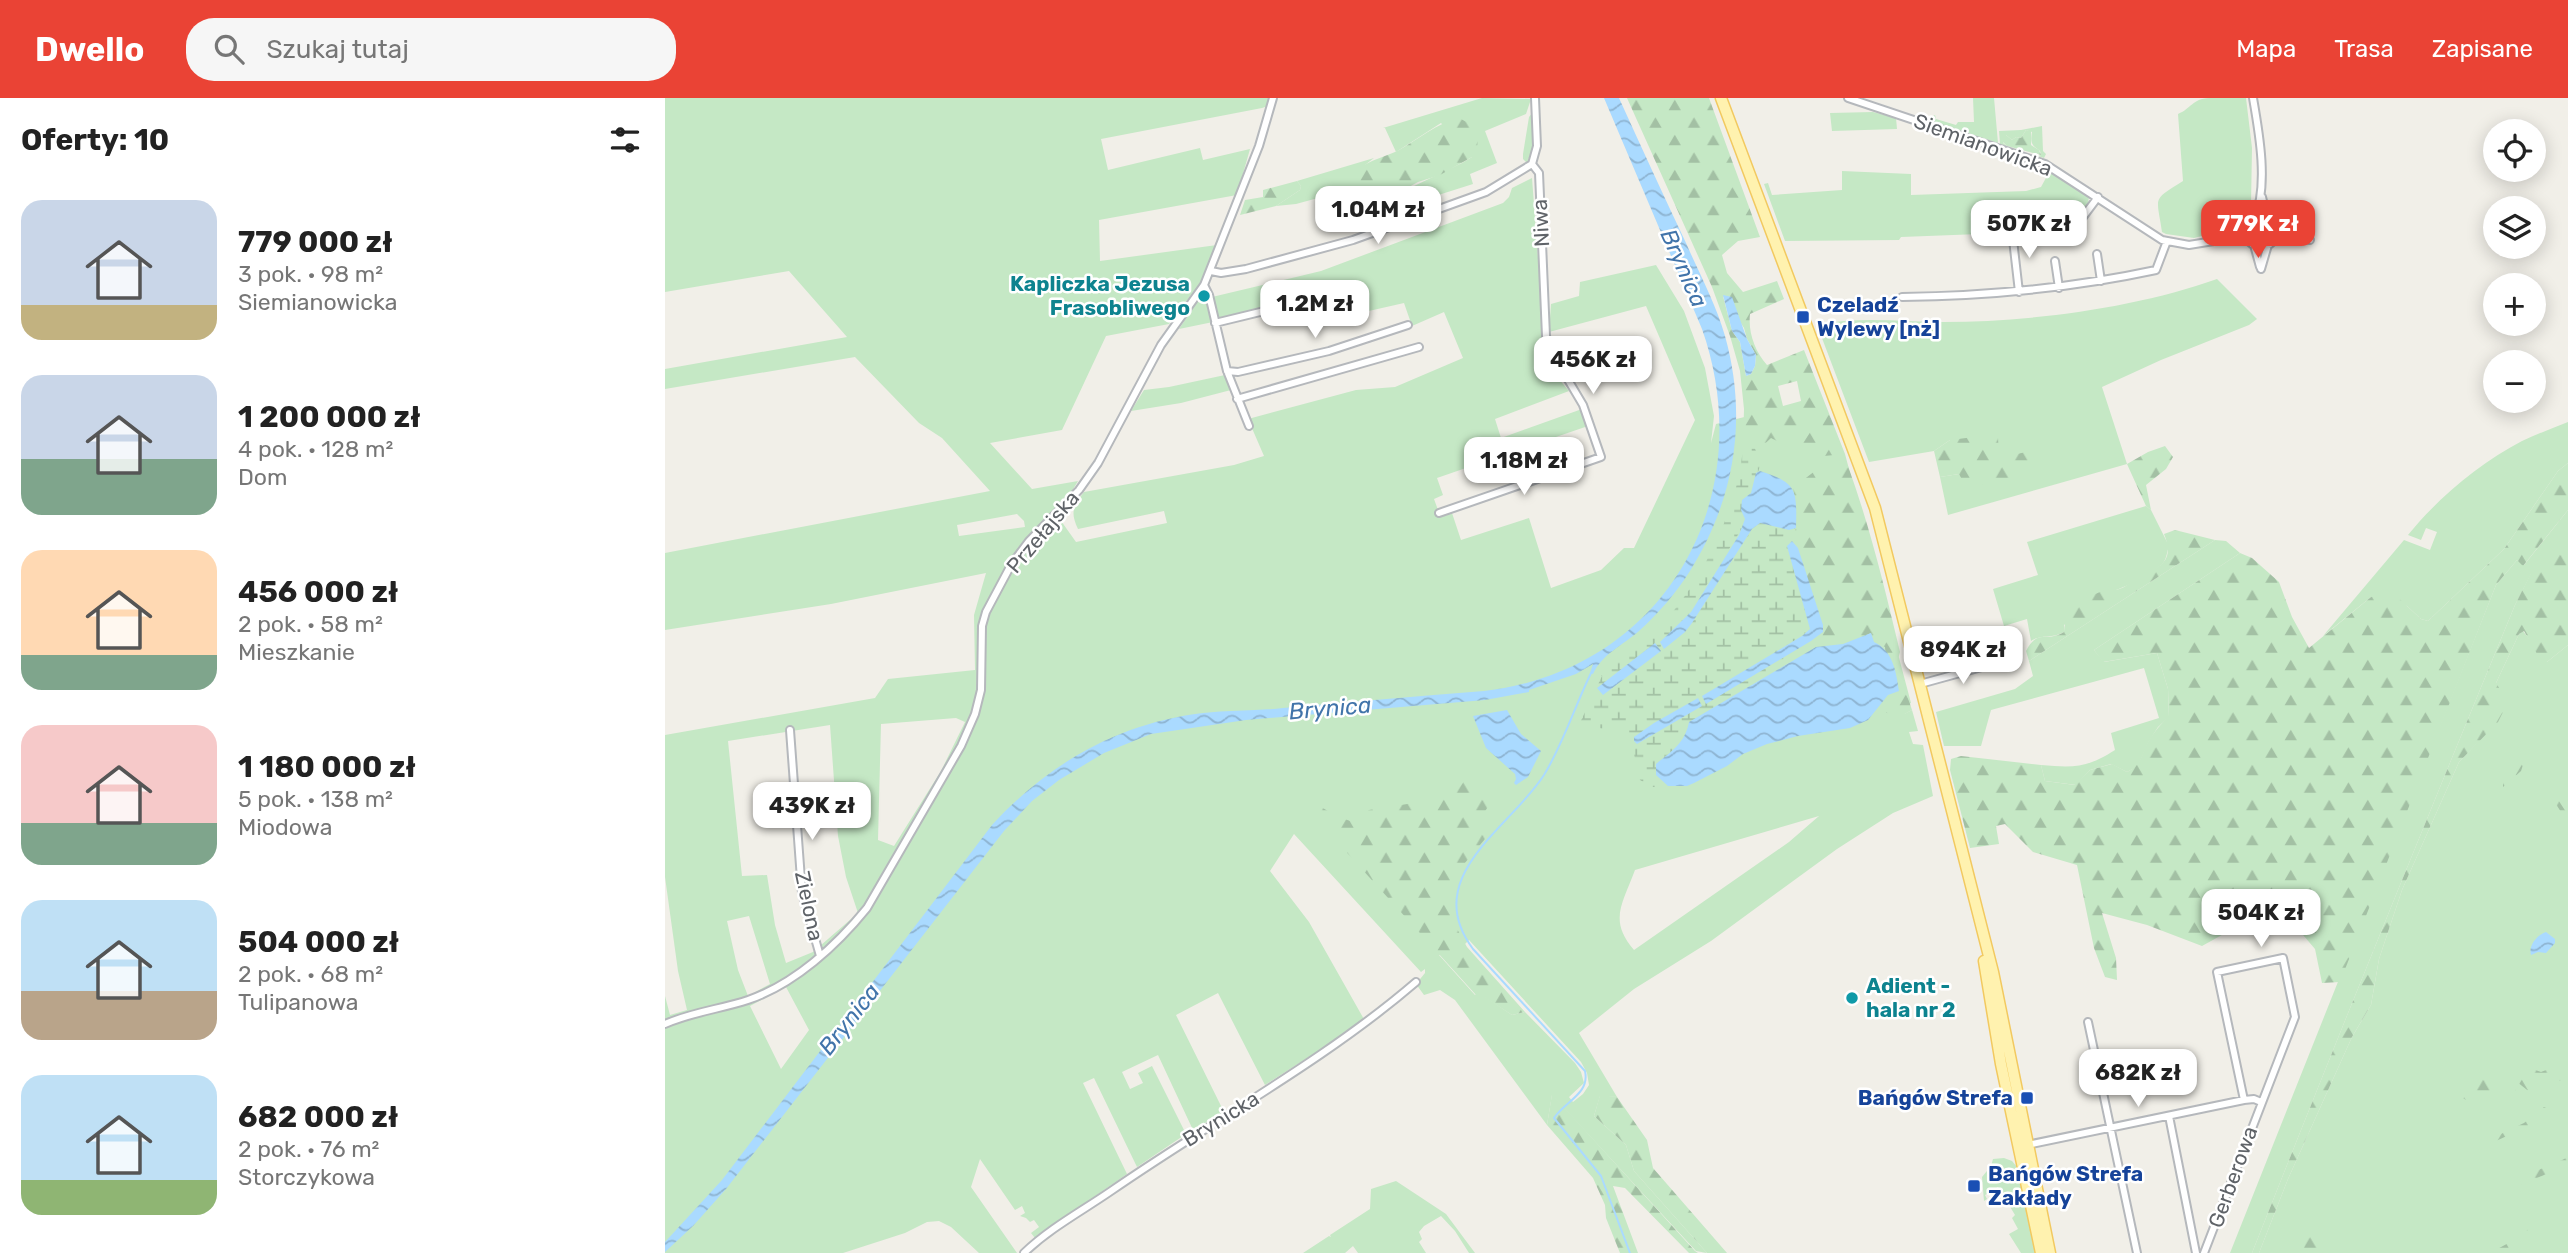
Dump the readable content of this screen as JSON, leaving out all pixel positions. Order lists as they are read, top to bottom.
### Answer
{
  "streets": {
    "street": [
      "Siemianowicka",
      "Niwa",
      "Przełajska",
      "Zielona",
      "Brynicka",
      "Gerberowa"
    ]
  },
  "crossings": [
    ["Przełajska", "Zielona"]
  ],
  "water": ["Brynica"],
  "places": {
    "other": ["Kapliczka Jezusa Frasobliwego", "Adient - hala nr 2"],
    "transit": ["Czeladź Wylewy [nż]", "Bańgów Strefa", "Bańgów Strefa Zakłady"]
  },
  "page": {
    "header": "Dwello",
    "search": "Szukaj tutaj",
    "nav": ["Mapa", "Trasa", "Zapisane"],
    "heading": "Oferty: 10",
    "map_buttons": ["+", "−"],
    "list": [
      {
        "name": "779 000 zł",
        "note": "3 pok. · 98 m² · Siemianowicka"
      },
      {
        "name": "1 200 000 zł",
        "note": "4 pok. · 128 m² · Dom"
      },
      {
        "name": "456 000 zł",
        "note": "2 pok. · 58 m² · Mieszkanie"
      },
      {
        "name": "1 180 000 zł",
        "note": "5 pok. · 138 m² · Miodowa"
      },
      {
        "name": "504 000 zł",
        "note": "2 pok. · 68 m² · Tulipanowa"
      },
      {
        "name": "682 000 zł",
        "note": "2 pok. · 76 m² · Storczykowa"
      }
    ],
    "price": [
      "1.04M zł",
      "507K zł",
      "779K zł",
      "1.2M zł",
      "456K zł",
      "1.18M zł",
      "894K zł",
      "439K zł",
      "504K zł",
      "682K zł"
    ]
  }
}
